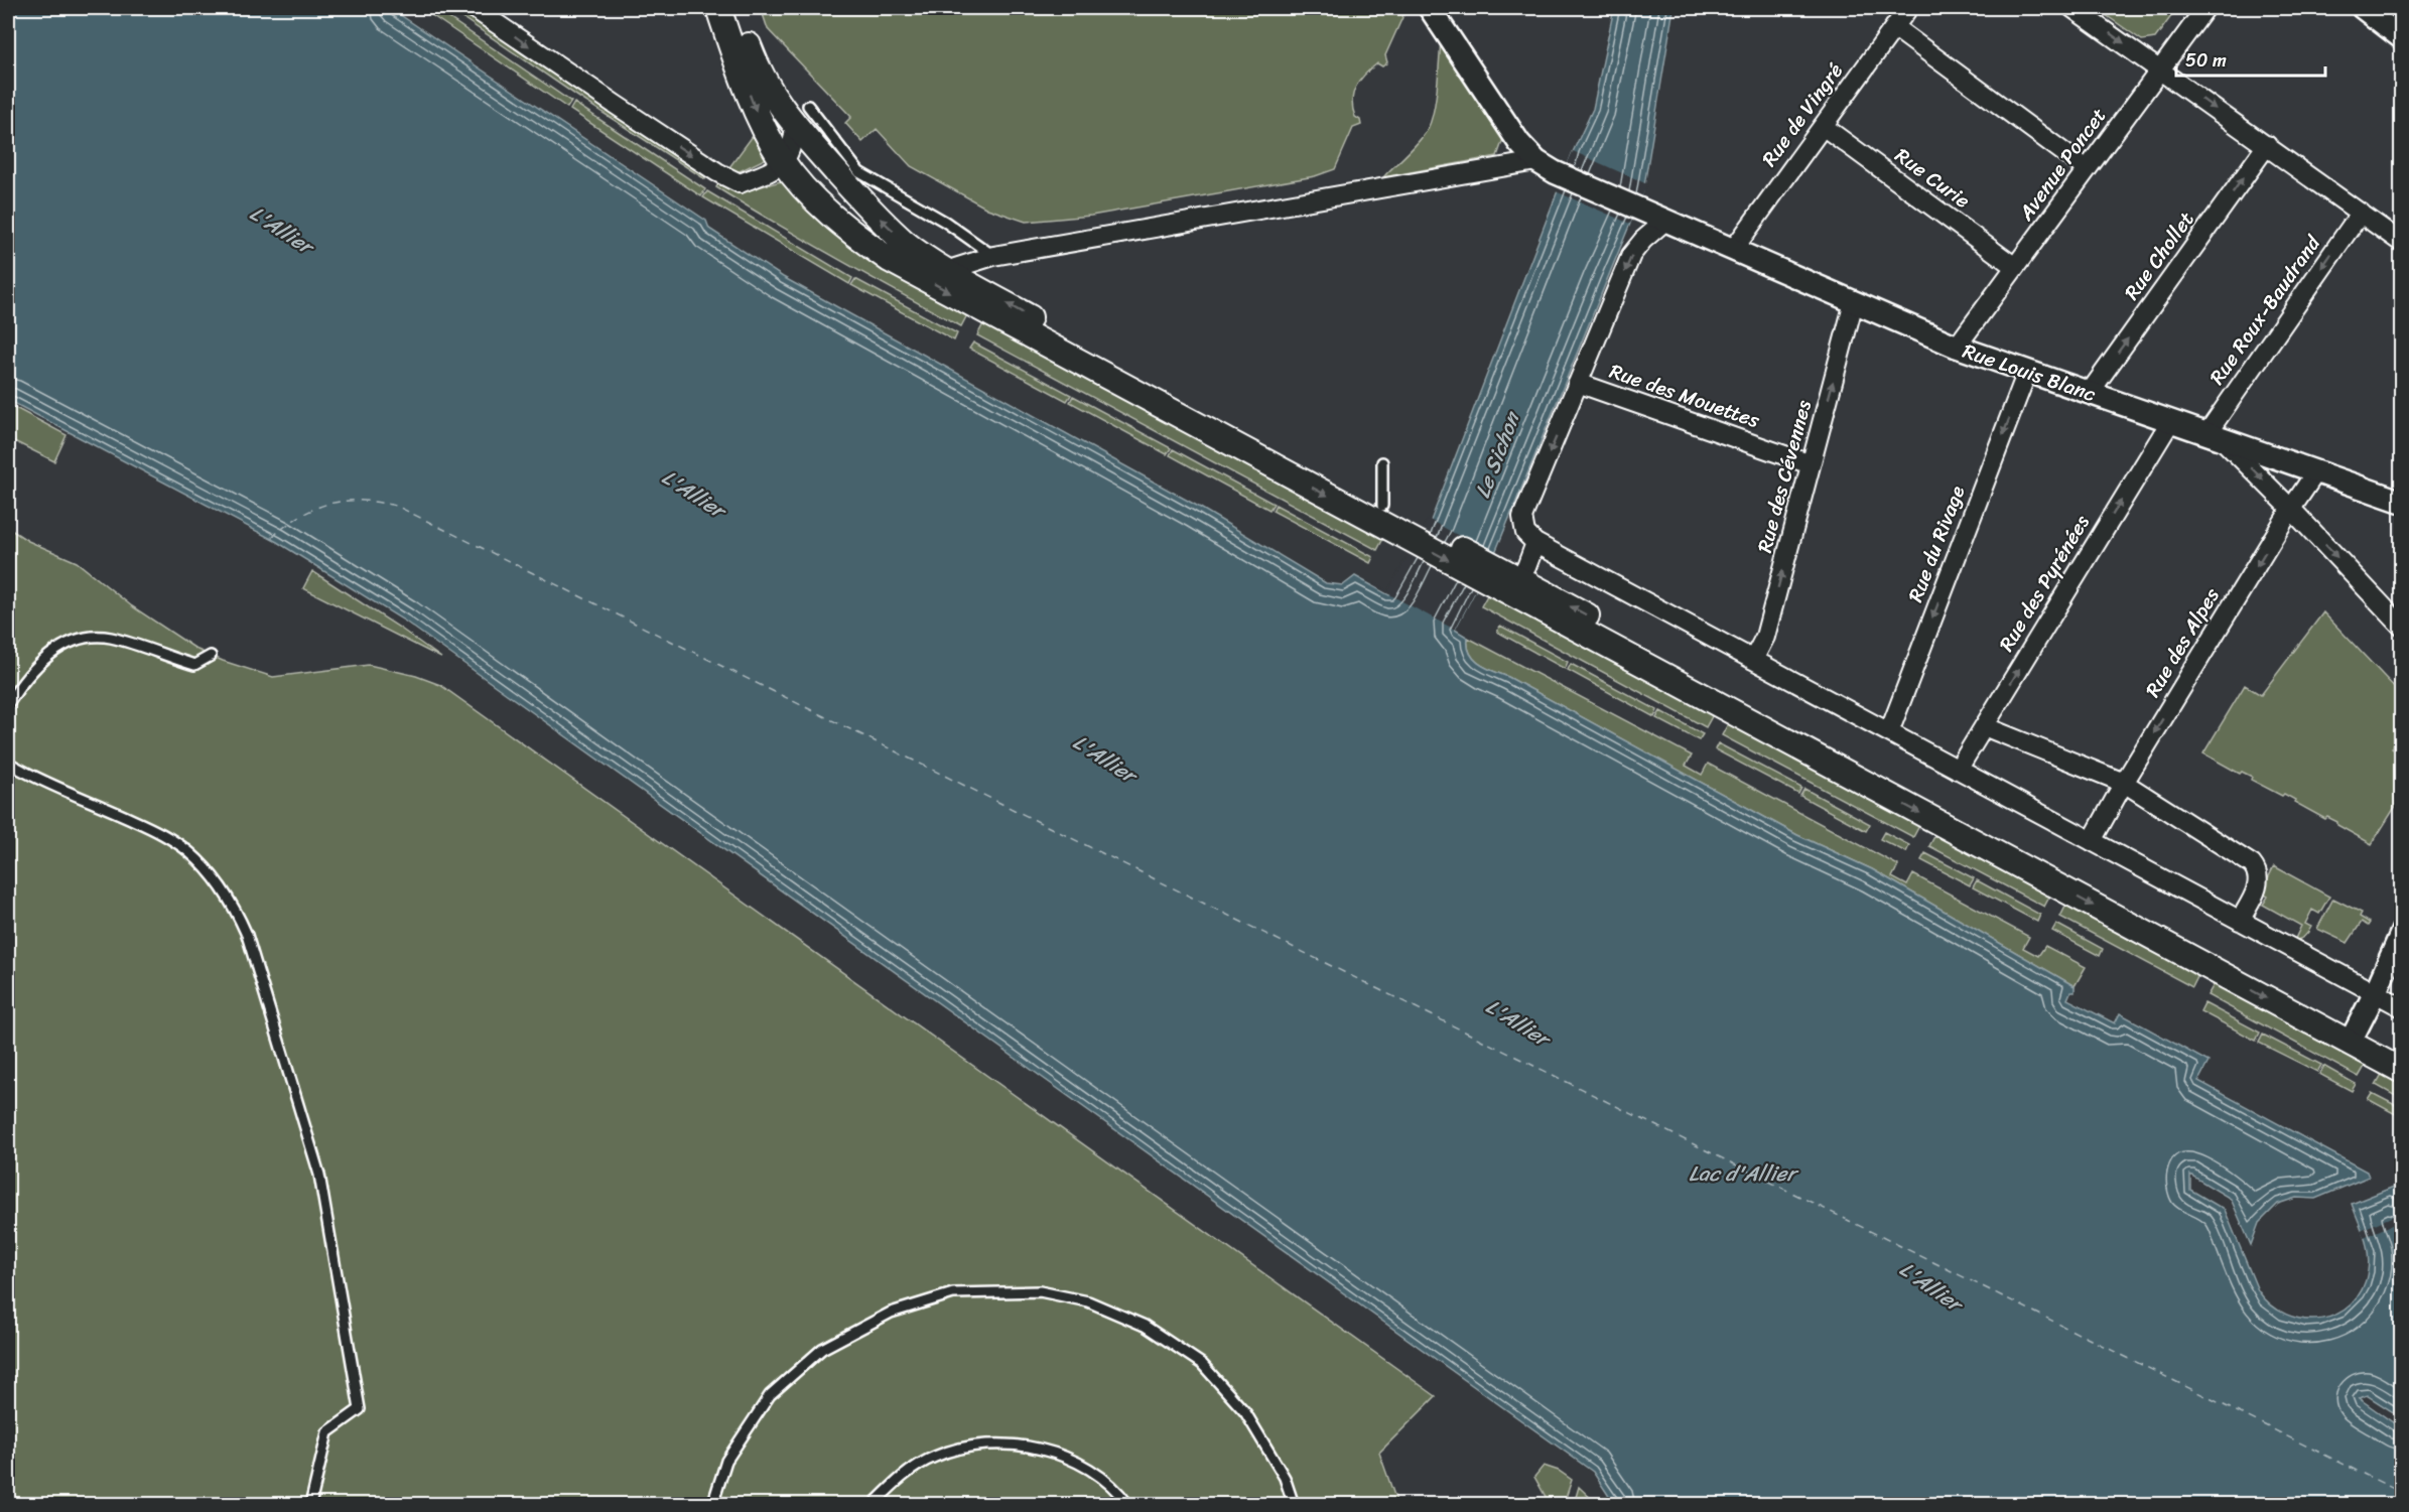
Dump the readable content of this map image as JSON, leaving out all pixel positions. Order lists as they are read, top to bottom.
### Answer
{
  "streets": {
    "street": [
      "Rue de Vingré",
      "Avenue Poncet",
      "Rue Curie",
      "Rue Chollet",
      "Rue Roux-Baudrand",
      "Rue Louis Blanc",
      "Rue des Mouettes",
      "Rue des Cévennes",
      "Rue du Rivage",
      "Rue des Pyrénées",
      "Rue des Alpes"
    ]
  },
  "crossings": [
    ["Rue de Vingré", "Rue Curie"],
    ["Rue de Vingré", "Rue Louis Blanc"],
    ["Avenue Poncet", "Rue Curie"],
    ["Avenue Poncet", "Rue Louis Blanc"],
    ["Rue Chollet", "Rue Louis Blanc"],
    ["Rue Roux-Baudrand", "Rue Louis Blanc"],
    ["Rue Louis Blanc", "Rue des Cévennes"],
    ["Rue Louis Blanc", "Rue du Rivage"],
    ["Rue Louis Blanc", "Rue des Pyrénées"],
    ["Rue Louis Blanc", "Rue des Alpes"],
    ["Rue des Mouettes", "Rue des Cévennes"]
  ],
  "one_way": [
    "Rue Chollet",
    "Rue Roux-Baudrand",
    "Rue des Cévennes",
    "Rue du Rivage",
    "Rue des Pyrénées",
    "Rue des Alpes"
  ],
  "water": ["L'Allier", "Le Sichon", "Lac d'Allier"],
  "scale_bar": "50 m"
}
